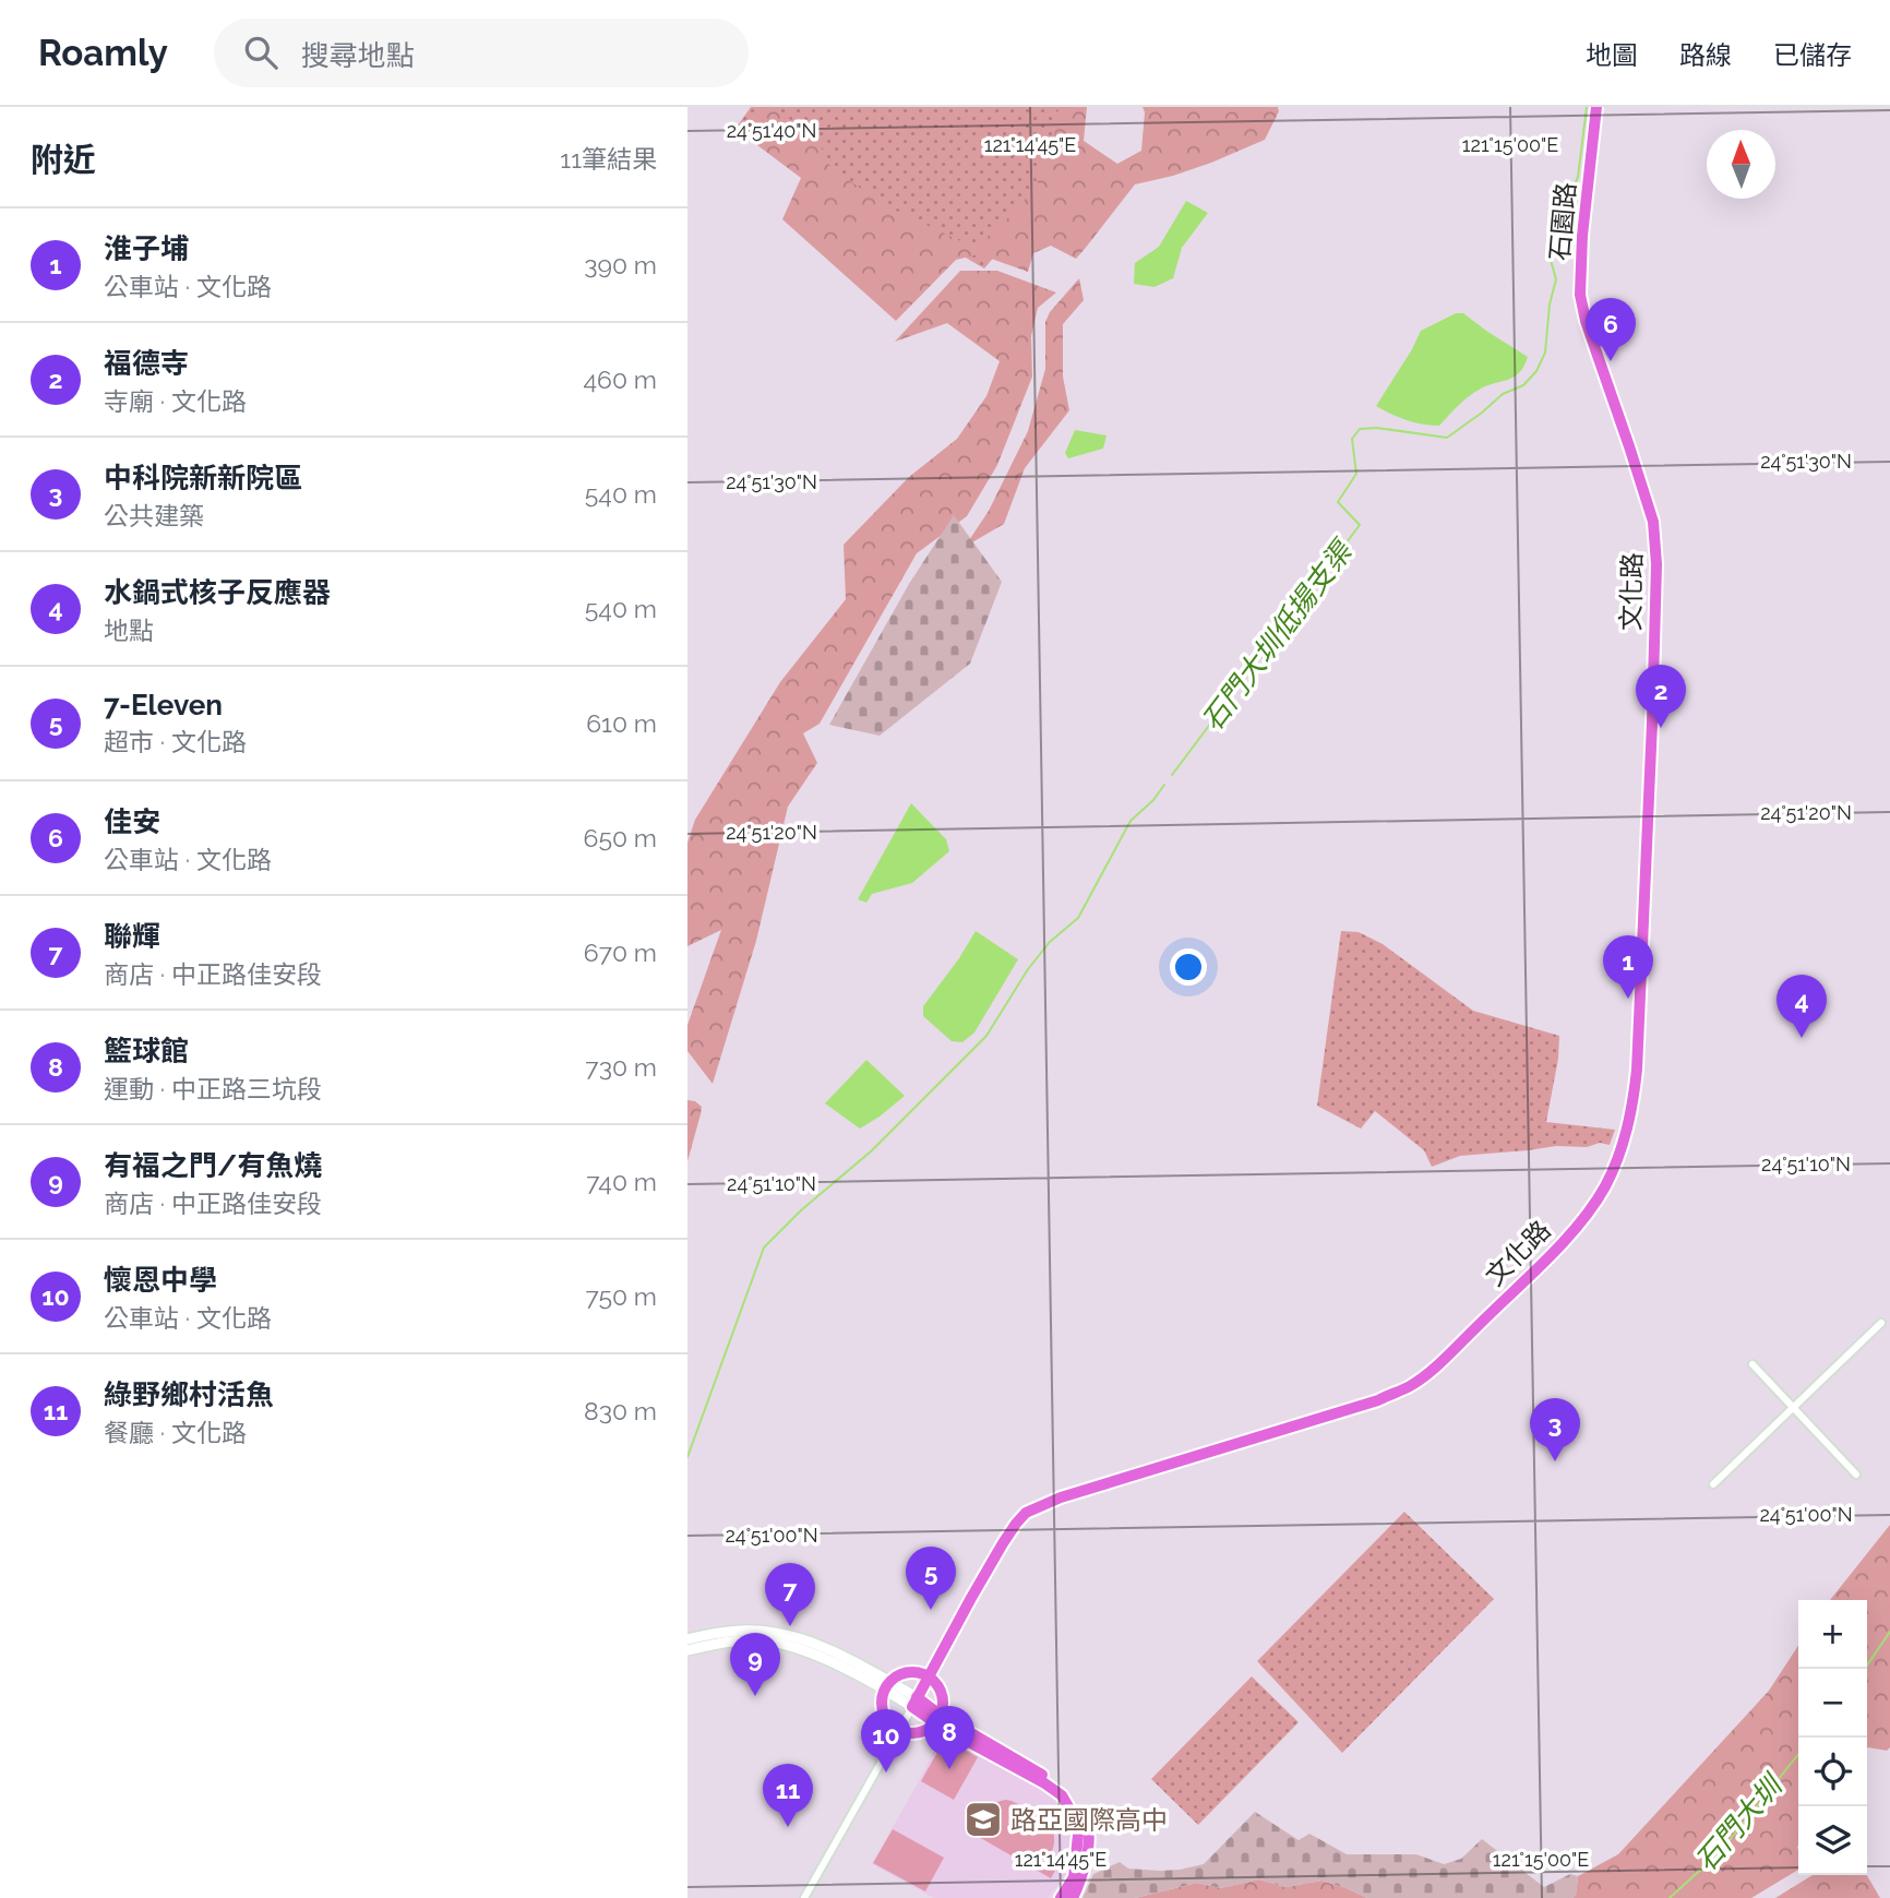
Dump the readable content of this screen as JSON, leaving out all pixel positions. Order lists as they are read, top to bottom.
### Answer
{
  "streets": {
    "main road": ["石園路", "文化路"]
  },
  "crossings": [
    ["石園路", "文化路"]
  ],
  "water": ["石門大圳低揚支渠", "石門大圳"],
  "places": {
    "school or university": ["路亞國際高中"]
  },
  "north": "top",
  "page": {
    "header": "Roamly",
    "search": "搜尋地點",
    "nav": ["地圖", "路線", "已儲存"],
    "heading": ["附近", "11筆結果"],
    "list": [
      {
        "mark": "1",
        "name": "淮子埔",
        "note": "公車站 · 文化路",
        "value": "390 m"
      },
      {
        "mark": "2",
        "name": "福德寺",
        "note": "寺廟 · 文化路",
        "value": "460 m"
      },
      {
        "mark": "3",
        "name": "中科院新新院區",
        "note": "公共建築",
        "value": "540 m"
      },
      {
        "mark": "4",
        "name": "水鍋式核子反應器",
        "note": "地點",
        "value": "540 m"
      },
      {
        "mark": "5",
        "name": "7-Eleven",
        "note": "超市 · 文化路",
        "value": "610 m"
      },
      {
        "mark": "6",
        "name": "佳安",
        "note": "公車站 · 文化路",
        "value": "650 m"
      },
      {
        "mark": "7",
        "name": "聯輝",
        "note": "商店 · 中正路佳安段",
        "value": "670 m"
      },
      {
        "mark": "8",
        "name": "籃球館",
        "note": "運動 · 中正路三坑段",
        "value": "730 m"
      },
      {
        "mark": "9",
        "name": "有福之門/有魚燒",
        "note": "商店 · 中正路佳安段",
        "value": "740 m"
      },
      {
        "mark": "10",
        "name": "懷恩中學",
        "note": "公車站 · 文化路",
        "value": "750 m"
      },
      {
        "mark": "11",
        "name": "綠野鄉村活魚",
        "note": "餐廳 · 文化路",
        "value": "830 m"
      }
    ],
    "pins": [
      "6",
      "2",
      "1",
      "4",
      "3",
      "5",
      "7",
      "9",
      "8",
      "10",
      "11"
    ],
    "map_buttons": ["+", "−"]
  },
  "coordinates": [
    "24°51'40\"N",
    "121°14'45\"E",
    "121°15'00\"E",
    "24°51'30\"N",
    "24°51'20\"N",
    "24°51'10\"N",
    "24°51'00\"N"
  ]
}
